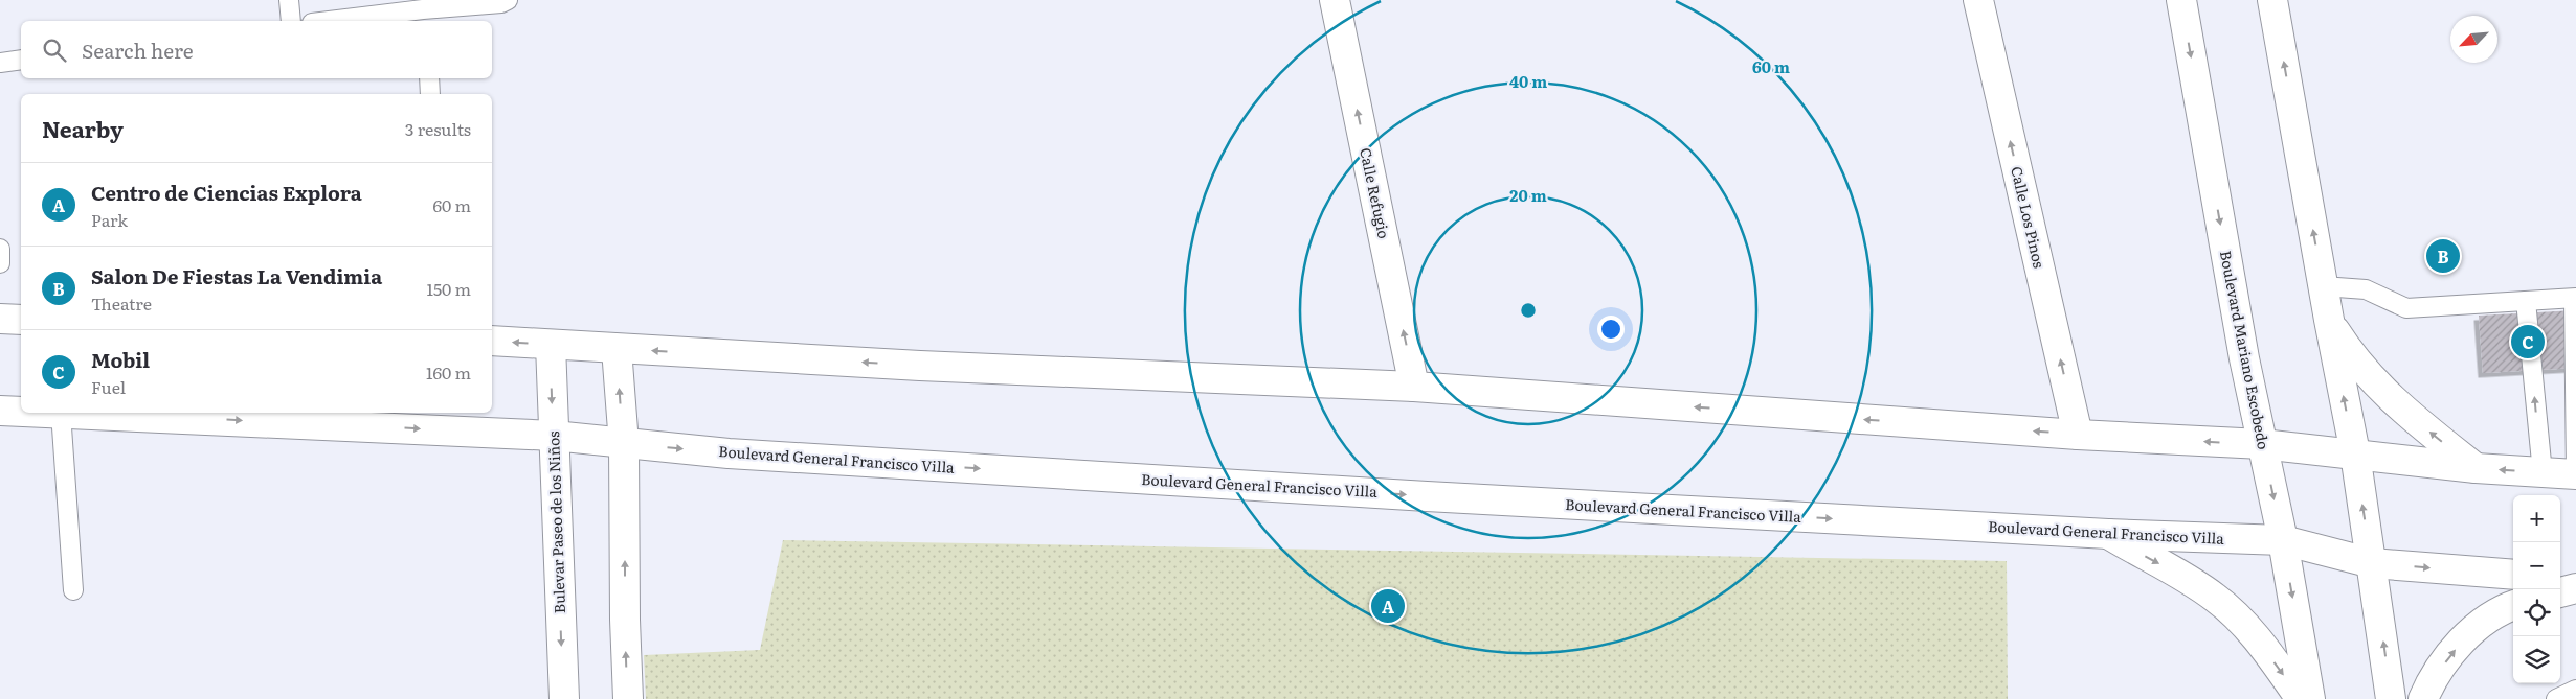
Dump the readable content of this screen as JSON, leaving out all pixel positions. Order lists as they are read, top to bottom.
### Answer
{
  "streets": {
    "main road": [
      "Calle Refugio",
      "Calle Los Pinos",
      "Boulevard Mariano Escobedo",
      "Boulevard General Francisco Villa",
      "Bulevar Paseo de los Niños"
    ]
  },
  "crossings": [
    ["Boulevard Mariano Escobedo", "Boulevard General Francisco Villa"],
    ["Boulevard General Francisco Villa", "Bulevar Paseo de los Niños"]
  ],
  "one_way": ["Calle Refugio", "Calle Los Pinos"],
  "north": "bottom left",
  "page": {
    "search": "Search here",
    "heading": ["Nearby", "3 results"],
    "list": [
      {
        "mark": "A",
        "name": "Centro de Ciencias Explora",
        "note": "Park",
        "value": "60 m"
      },
      {
        "mark": "B",
        "name": "Salon De Fiestas La Vendimia",
        "note": "Theatre",
        "value": "150 m"
      },
      {
        "mark": "C",
        "name": "Mobil",
        "note": "Fuel",
        "value": "160 m"
      }
    ],
    "pins": ["B", "C", "A"],
    "map_buttons": ["+", "−"]
  },
  "rings": ["60 m", "40 m", "20 m"]
}
